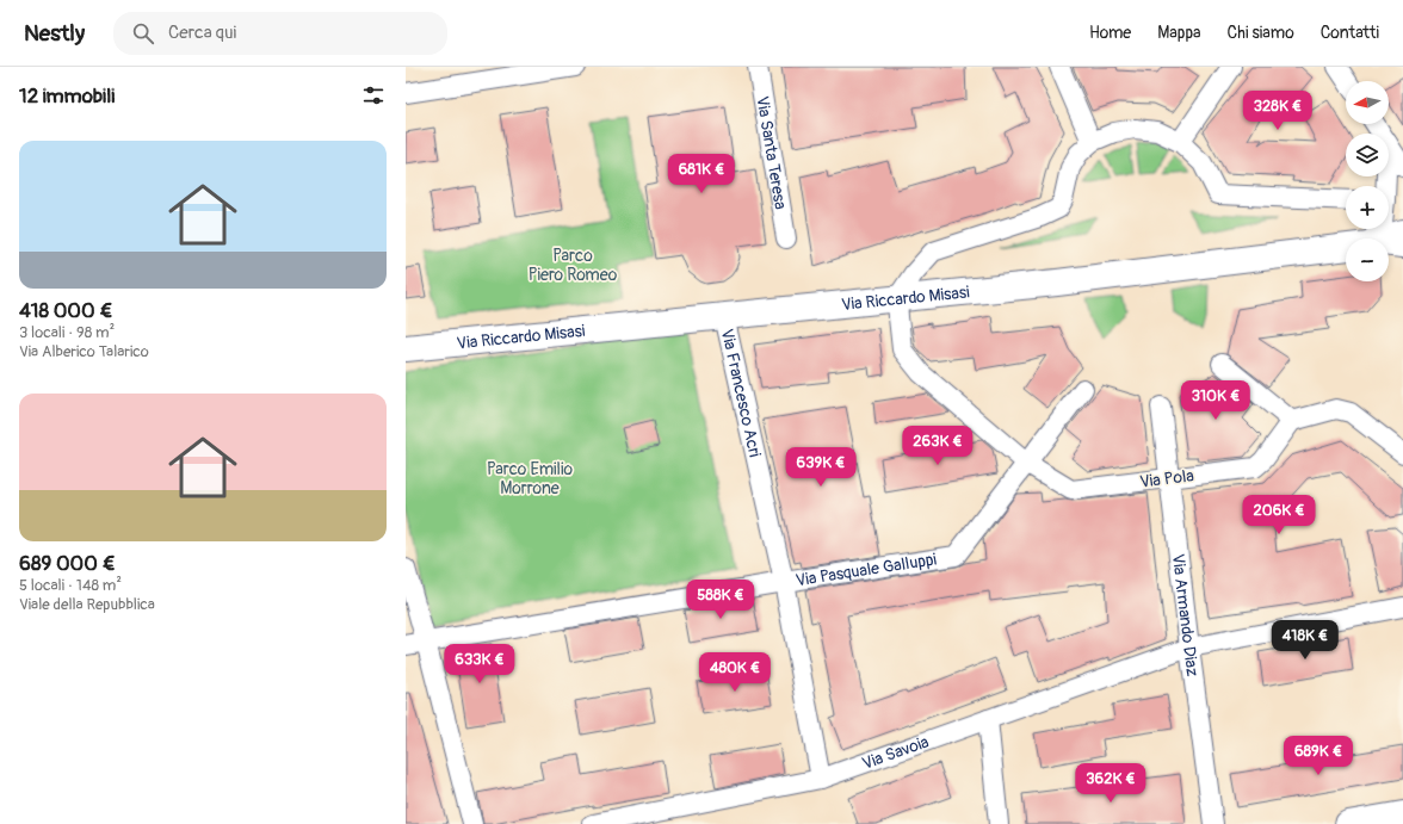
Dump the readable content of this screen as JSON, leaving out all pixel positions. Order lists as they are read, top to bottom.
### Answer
{
  "streets": {
    "main road": ["Via Riccardo Misasi"],
    "street": [
      "Via Santa Teresa",
      "Via Francesco Acri",
      "Via Pola",
      "Via Pasquale Galluppi",
      "Via Armando Diaz",
      "Via Savoia"
    ]
  },
  "crossings": [
    ["Via Riccardo Misasi", "Via Francesco Acri"],
    ["Via Riccardo Misasi", "Via Pola"],
    ["Via Francesco Acri", "Via Pasquale Galluppi"],
    ["Via Francesco Acri", "Via Savoia"],
    ["Via Pola", "Via Pasquale Galluppi"],
    ["Via Pola", "Via Armando Diaz"],
    ["Via Armando Diaz", "Via Savoia"]
  ],
  "parks": ["Parco Piero Romeo", "Parco Emilio Morrone"],
  "north": "left",
  "page": {
    "header": "Nestly",
    "search": "Cerca qui",
    "nav": [
      "Home",
      "Mappa",
      "Chi siamo",
      "Contatti"
    ],
    "heading": "12 immobili",
    "map_buttons": ["+", "−"],
    "price": [
      "328K €",
      "681K €",
      "310K €",
      "263K €",
      "639K €",
      "206K €",
      "588K €",
      "418K €",
      "633K €",
      "480K €",
      "689K €",
      "362K €"
    ],
    "list": [
      {
        "name": "418 000 €",
        "note": "3 locali · 98 m² · Via Alberico Talarico"
      },
      {
        "name": "689 000 €",
        "note": "5 locali · 148 m² · Viale della Repubblica"
      }
    ]
  }
}
